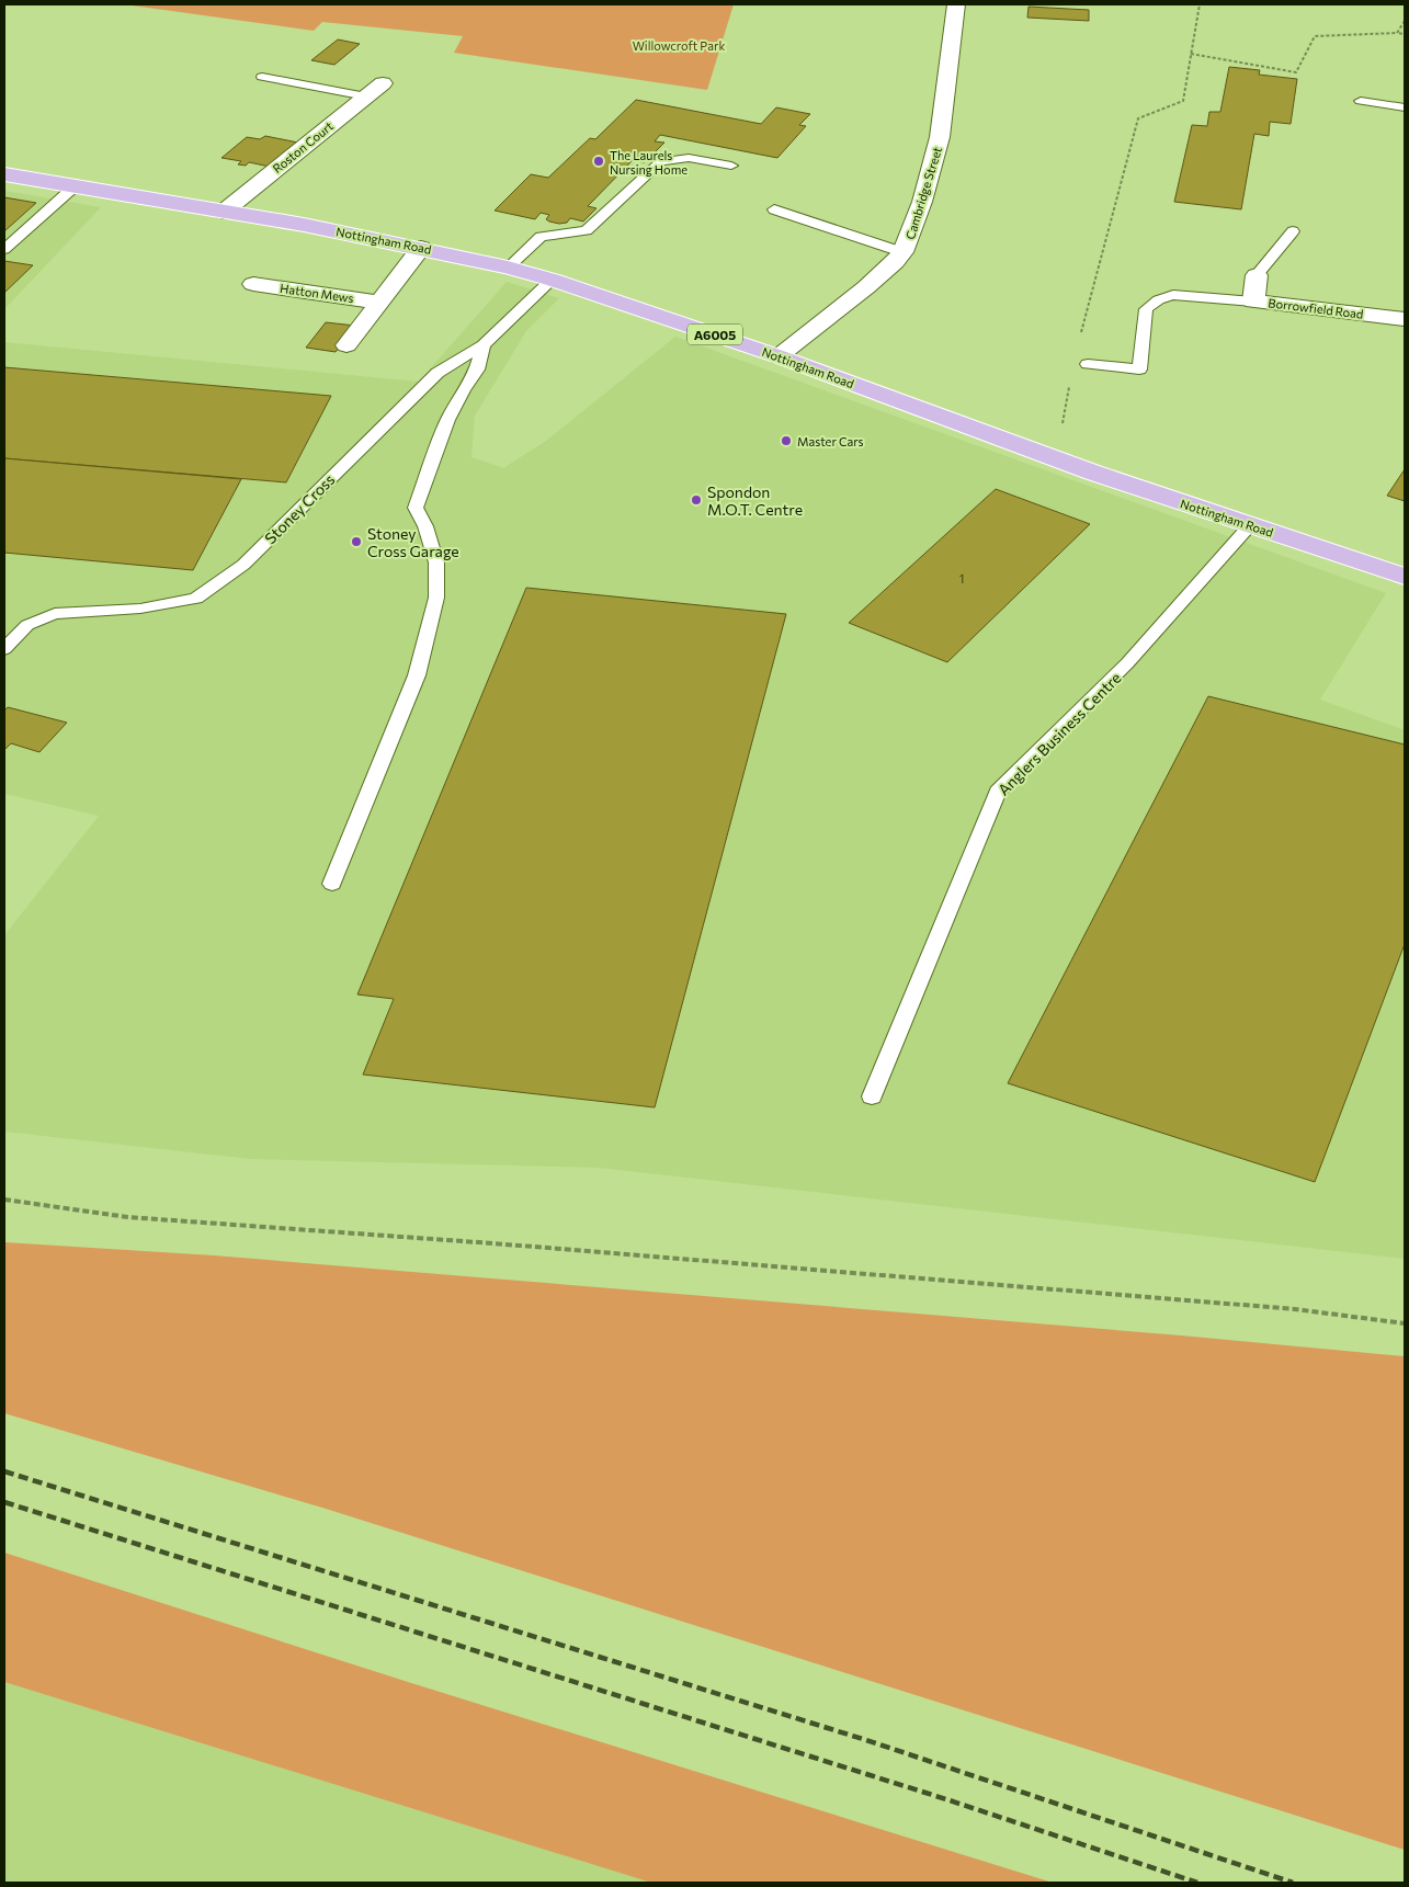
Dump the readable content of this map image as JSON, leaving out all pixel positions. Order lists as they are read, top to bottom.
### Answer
{
  "streets": {
    "main road": ["Nottingham Road", "A6005"],
    "street": [
      "Roston Court",
      "Cambridge Street",
      "Hatton Mews",
      "Borrowfield Road"
    ],
    "lane": ["Stoney Cross", "Anglers Business Centre"]
  },
  "crossings": [
    ["Roston Court", "Nottingham Road"],
    ["Cambridge Street", "Nottingham Road"],
    ["Nottingham Road", "Hatton Mews"],
    ["Nottingham Road", "Stoney Cross"],
    ["Nottingham Road", "Anglers Business Centre"]
  ],
  "parks": ["Willowcroft Park"],
  "places": [
    "The Laurels Nursing Home",
    "Master Cars",
    "Spondon M.O.T. Centre",
    "Stoney Cross Garage"
  ],
  "house_numbers": ["1"]
}
